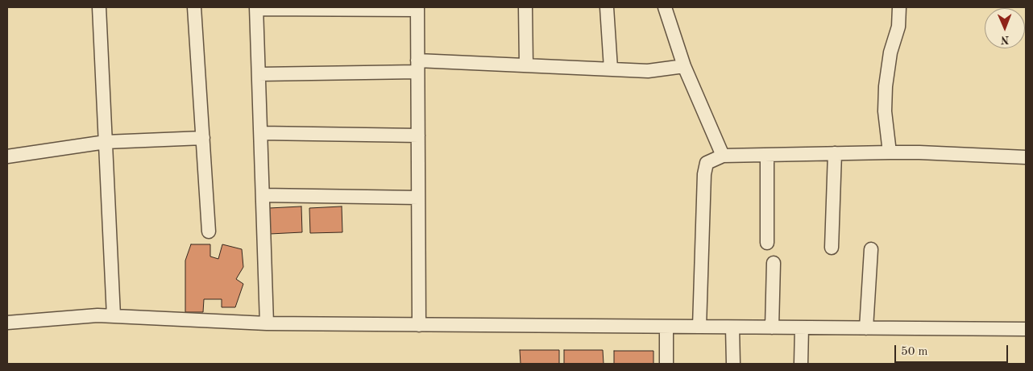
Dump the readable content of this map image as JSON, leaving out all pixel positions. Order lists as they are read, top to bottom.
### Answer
{
  "scale_bar": "50 m",
  "north": "bottom"
}
